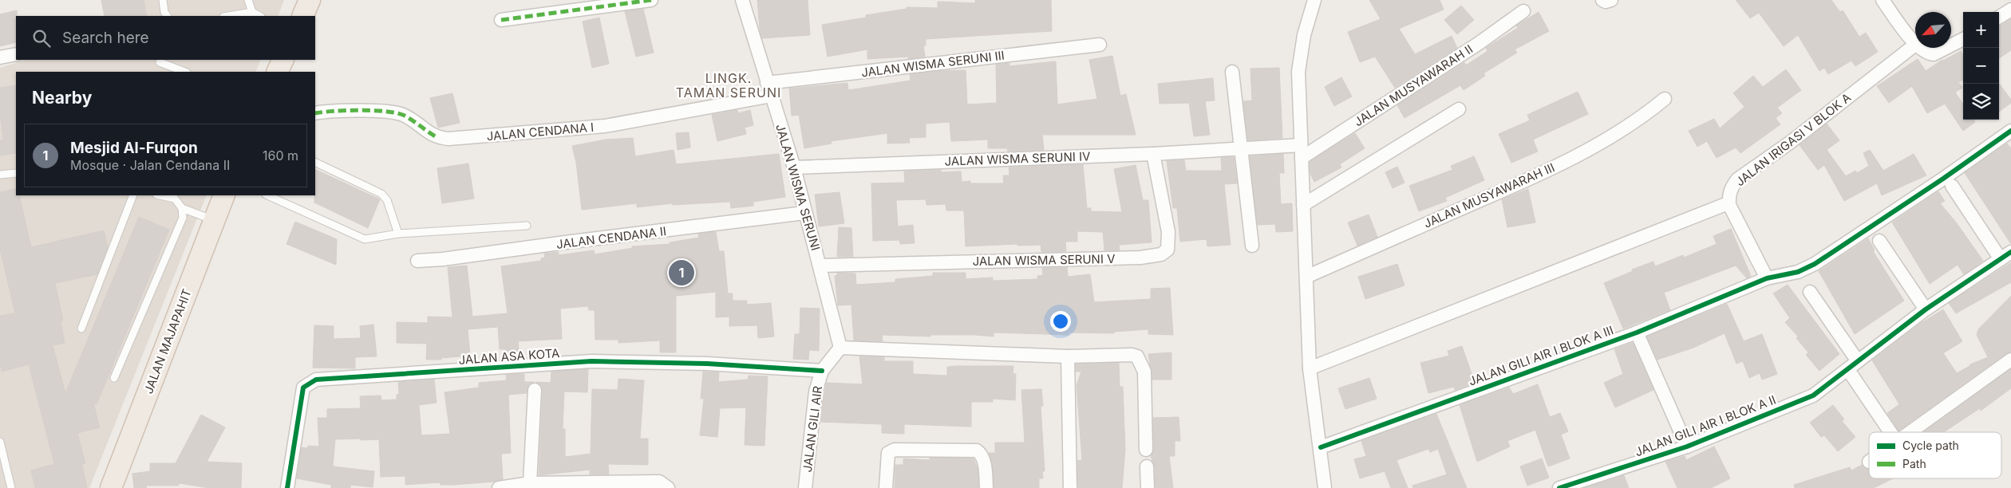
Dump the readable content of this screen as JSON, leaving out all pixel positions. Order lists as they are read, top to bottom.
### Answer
{
  "streets": {
    "main road": ["JALAN MAJAPAHIT"],
    "street": [
      "JALAN WISMA SERUNI III",
      "JALAN MUSYAWARAH II",
      "JALAN CENDANA I",
      "JALAN IRIGASI V BLOK A",
      "JALAN WISMA SERUNI IV",
      "JALAN WISMA SERUNI",
      "JALAN MUSYAWARAH III",
      "JALAN CENDANA II",
      "JALAN WISMA SERUNI V",
      "JALAN GILI AIR I BLOK A III",
      "JALAN ASA KOTA",
      "JALAN GILI AIR I BLOK A II",
      "JALAN GILI AIR"
    ]
  },
  "crossings": [
    ["JALAN WISMA SERUNI III", "JALAN WISMA SERUNI"],
    ["JALAN MUSYAWARAH II", "JALAN WISMA SERUNI IV"],
    ["JALAN CENDANA I", "JALAN WISMA SERUNI"],
    ["JALAN IRIGASI V BLOK A", "JALAN GILI AIR I BLOK A III"],
    ["JALAN WISMA SERUNI IV", "JALAN WISMA SERUNI"],
    ["JALAN WISMA SERUNI IV", "JALAN WISMA SERUNI V"],
    ["JALAN WISMA SERUNI", "JALAN CENDANA II"],
    ["JALAN WISMA SERUNI", "JALAN WISMA SERUNI V"],
    ["JALAN ASA KOTA", "JALAN GILI AIR"]
  ],
  "districts": ["LINGK. TAMAN SERUNI"],
  "legend": ["Cycle path", "Path"],
  "north": "bottom left",
  "page": {
    "map_buttons": ["+", "−"],
    "search": "Search here",
    "heading": "Nearby",
    "list": [
      {
        "mark": "1",
        "name": "Mesjid Al-Furqon",
        "note": "Mosque · Jalan Cendana II",
        "value": "160 m"
      }
    ],
    "pins": "1"
  }
}
